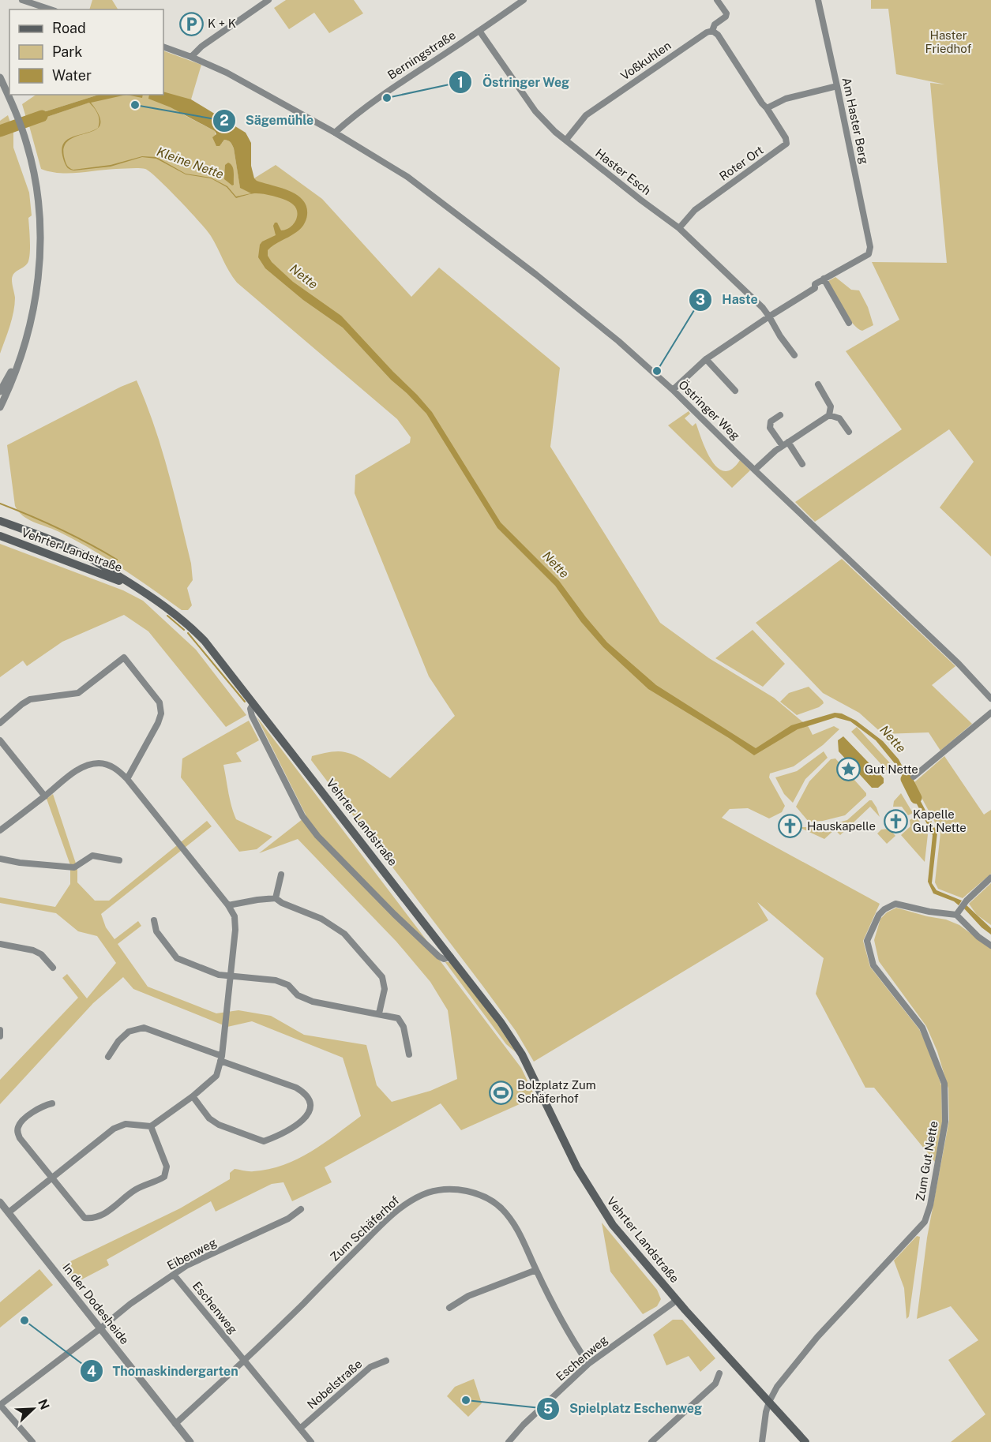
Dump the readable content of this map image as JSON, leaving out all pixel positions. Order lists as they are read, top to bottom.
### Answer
{
  "streets": {
    "main road": ["Vehrter Landstraße"],
    "street": [
      "Berningstraße",
      "Voßkuhlen",
      "Am Haster Berg",
      "Roter Ort",
      "Haster Esch",
      "Östringer Weg",
      "Zum Gut Nette",
      "Zum Schäferhof",
      "Eibenweg",
      "In der Dodesheide",
      "Eschenweg",
      "Nobelstraße"
    ]
  },
  "crossings": [
    ["Berningstraße", "Haster Esch"],
    ["Berningstraße", "Östringer Weg"],
    ["Voßkuhlen", "Roter Ort"],
    ["Voßkuhlen", "Haster Esch"],
    ["Roter Ort", "Haster Esch"],
    ["Vehrter Landstraße", "Zum Gut Nette"],
    ["Vehrter Landstraße", "Eschenweg"],
    ["Zum Schäferhof", "In der Dodesheide"],
    ["Zum Schäferhof", "Eschenweg"],
    ["Eibenweg", "In der Dodesheide"],
    ["Eibenweg", "Eschenweg"],
    ["Eschenweg", "Nobelstraße"]
  ],
  "water": ["Kleine Nette", "Nette"],
  "parks": ["Haster Friedhof"],
  "places": {
    "parking": ["K + K"],
    "other": [
      "Östringer Weg",
      "Sägemühle",
      "Haste",
      "Thomaskindergarten",
      "Spielplatz Eschenweg"
    ],
    "place": ["Gut Nette"],
    "church": ["Kapelle Gut Nette", "Hauskapelle"],
    "sports": ["Bolzplatz Zum Schäferhof"]
  },
  "legend": ["Road", "Park", "Water"],
  "north": "top right"
}
